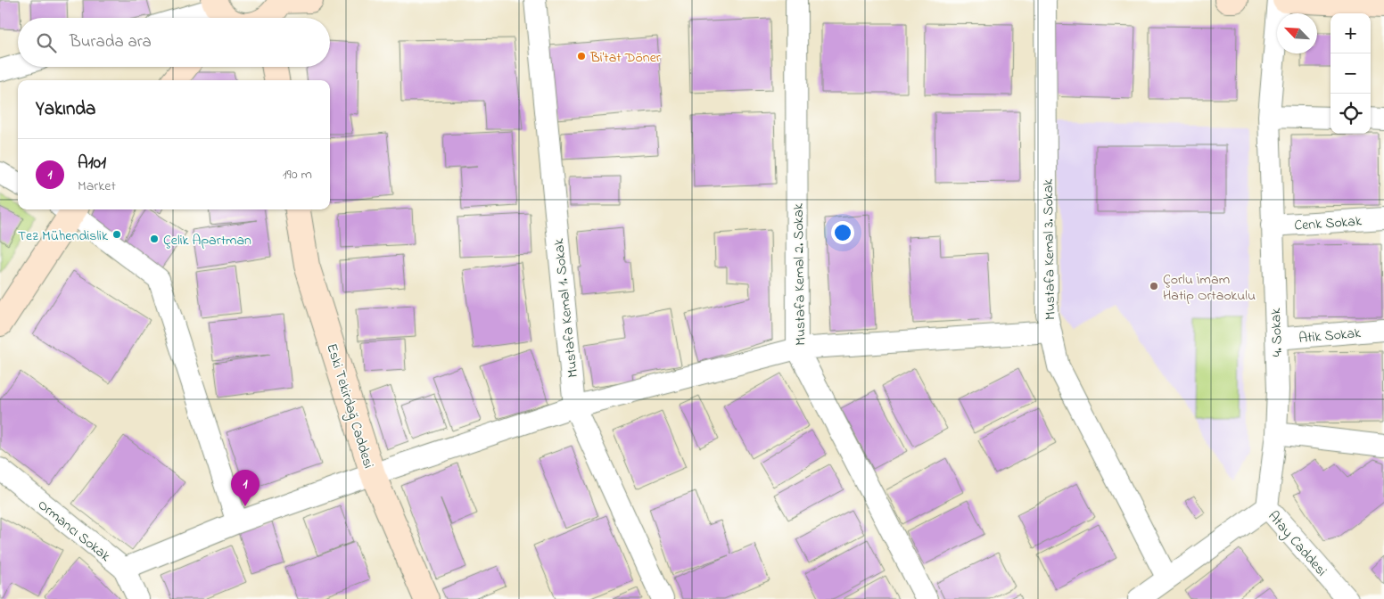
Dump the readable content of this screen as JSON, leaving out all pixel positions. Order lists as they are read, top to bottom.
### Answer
{
  "streets": {
    "street": [
      "Cenk Sokak",
      "Mustafa Kemal 3. Sokak",
      "Mustafa Kemal 2. Sokak",
      "Mustafa Kemal 1. Sokak",
      "4. Sokak",
      "Atik Sokak",
      "Eski Tekirdağ Caddesi",
      "Ormancı Sokak",
      "Atay Caddesi"
    ]
  },
  "crossings": [
    ["Cenk Sokak", "4. Sokak"],
    ["4. Sokak", "Atik Sokak"],
    ["4. Sokak", "Atay Caddesi"]
  ],
  "places": [
    "Bi'tat Döner",
    "Tez Mühendislik",
    "Çelik Apartman",
    "Çorlu İmam Hatip Ortaokulu"
  ],
  "north": "top left",
  "page": {
    "map_buttons": ["+", "−"],
    "search": "Burada ara",
    "heading": "Yakında",
    "list": [
      {
        "mark": "1",
        "name": "A101",
        "note": "Market",
        "value": "190 m"
      }
    ],
    "pins": "1"
  }
}
